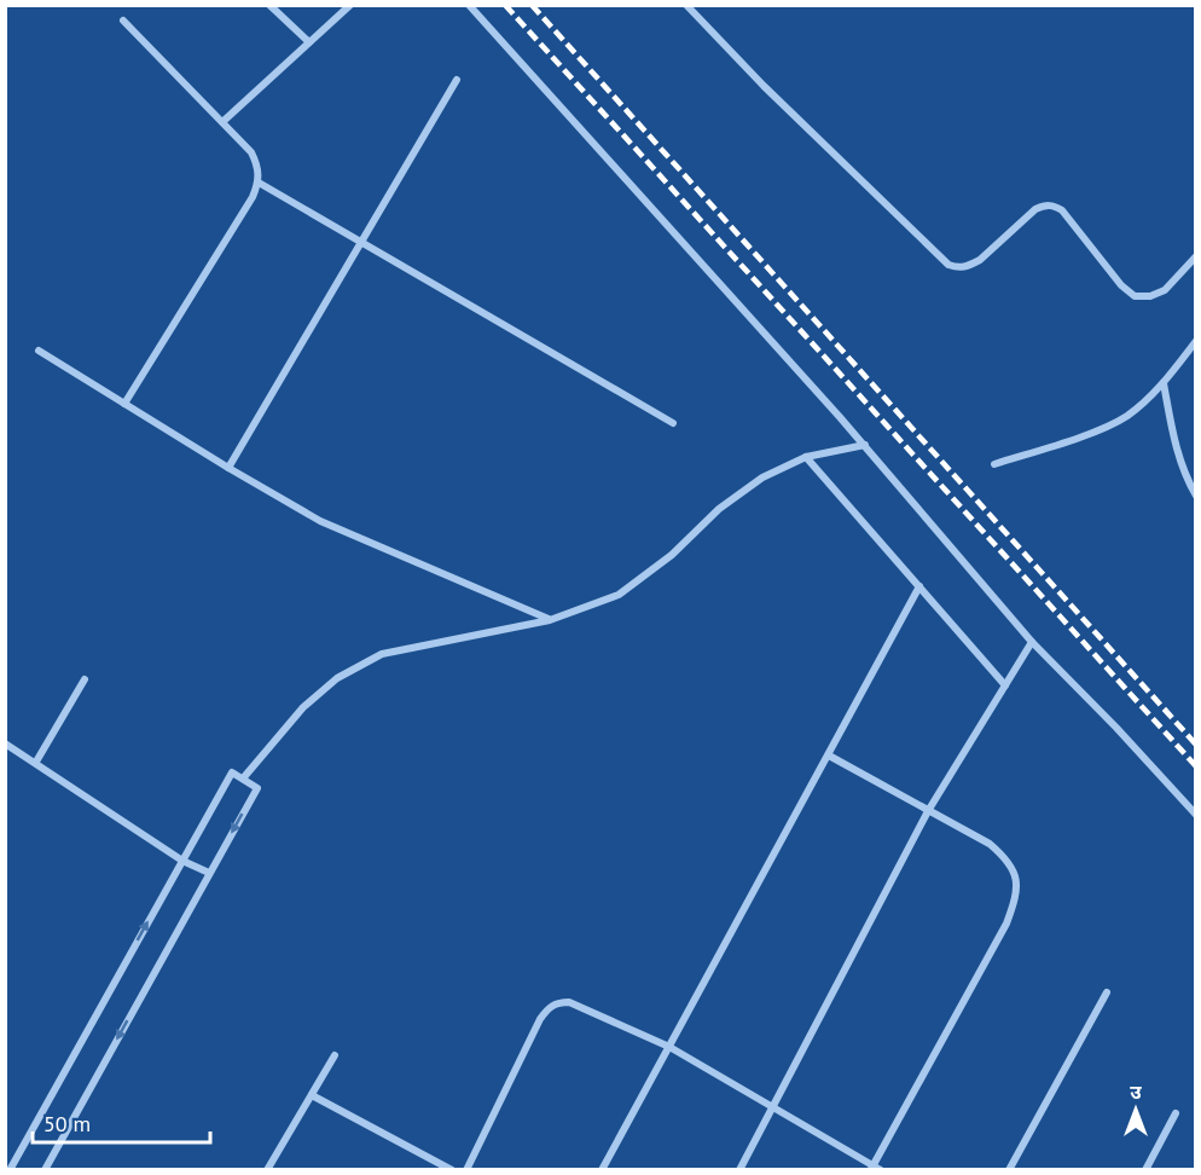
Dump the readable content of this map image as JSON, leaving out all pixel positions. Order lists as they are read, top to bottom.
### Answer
{
  "scale_bar": "50 m",
  "north": "top"
}
